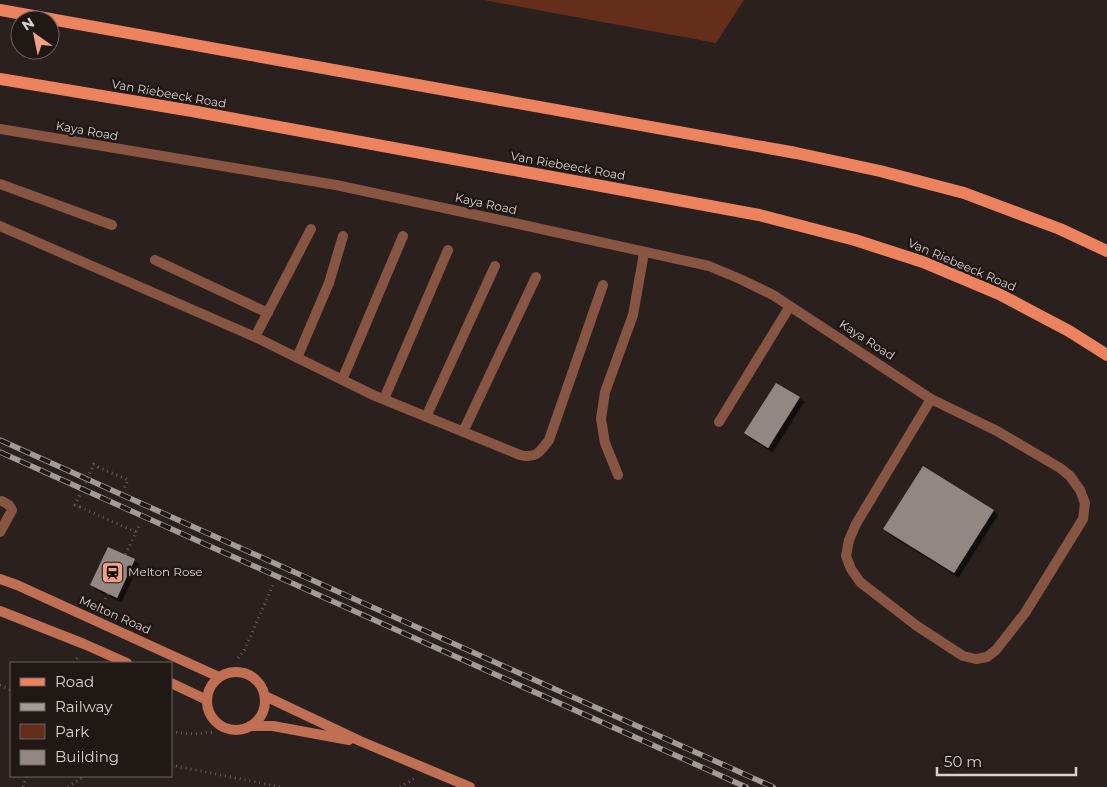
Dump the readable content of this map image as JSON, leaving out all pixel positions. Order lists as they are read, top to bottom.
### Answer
{
  "streets": {
    "main road": ["Van Riebeeck Road"],
    "street": ["Melton Road"],
    "lane": ["Kaya Road"]
  },
  "places": {
    "station": ["Melton Rose"]
  },
  "legend": [
    "Road",
    "Railway",
    "Park",
    "Building"
  ],
  "scale_bar": "50 m",
  "north": "top left"
}
